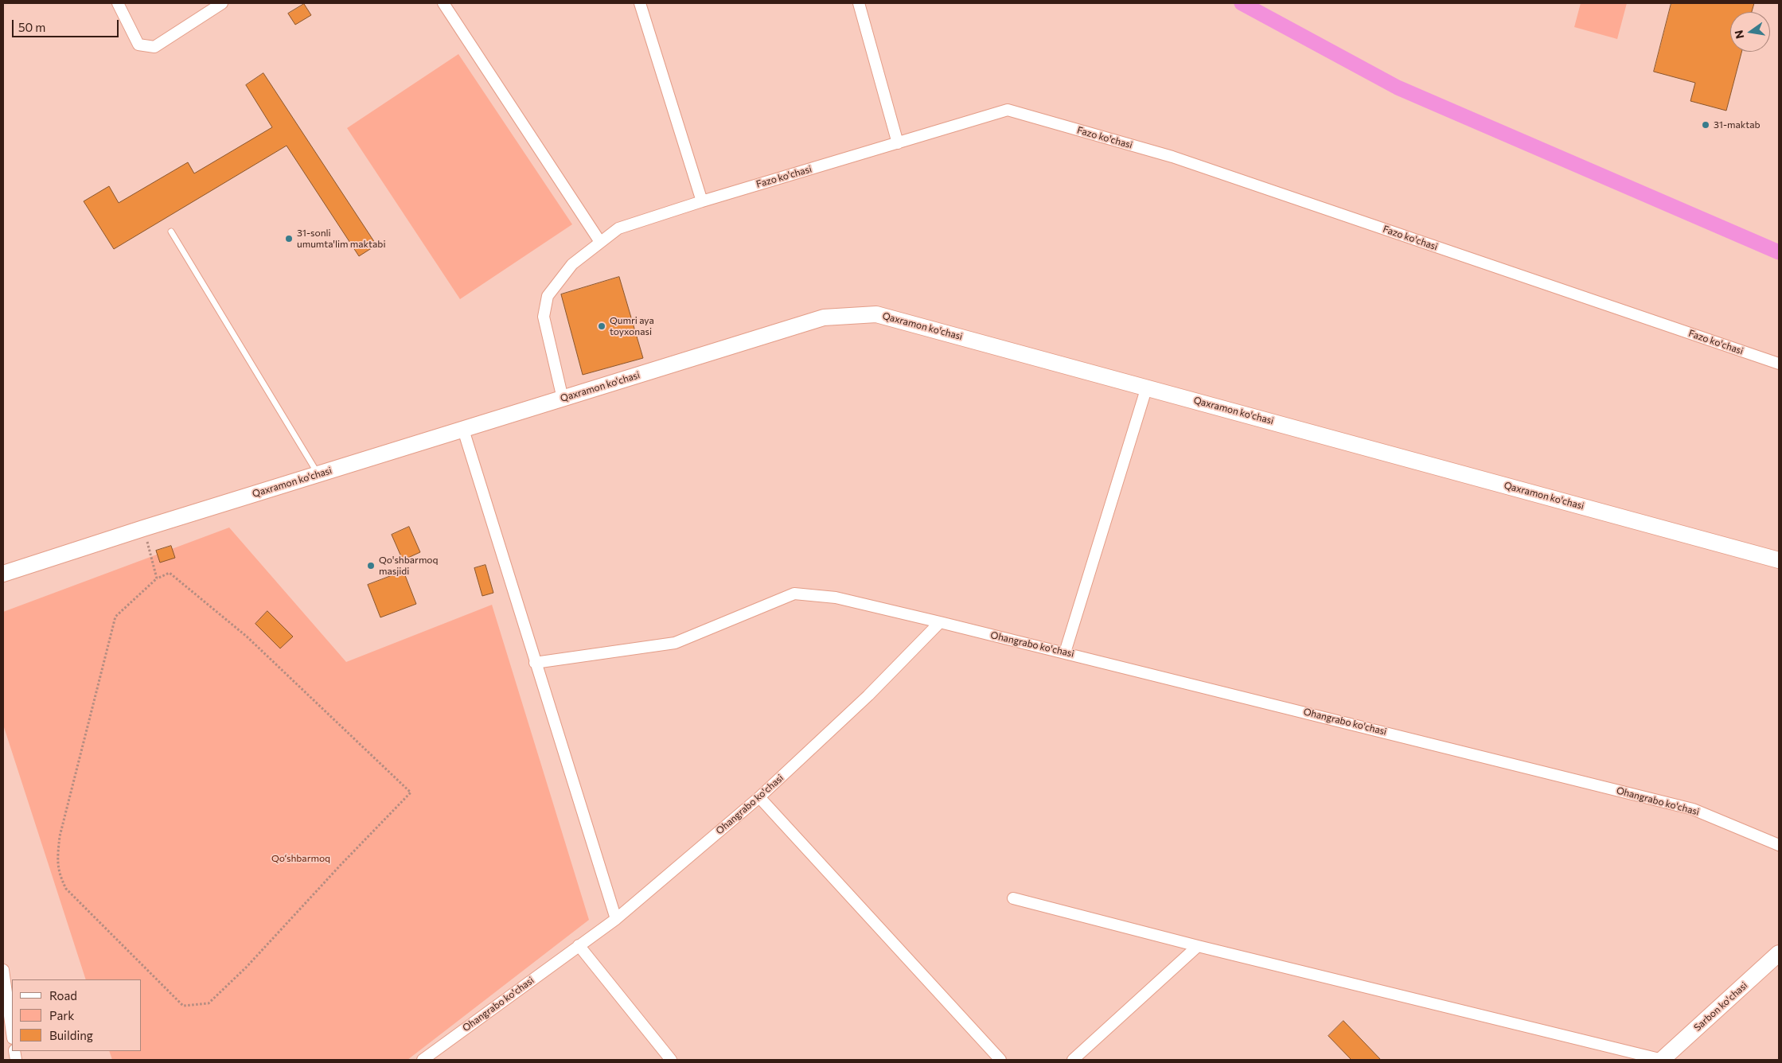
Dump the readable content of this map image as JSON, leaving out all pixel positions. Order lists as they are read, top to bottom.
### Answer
{
  "streets": {
    "street": [
      "Fazo ko'chasi",
      "Qaxramon ko'chasi",
      "Ohangrabo ko'chasi",
      "Sarbon ko'chasi"
    ]
  },
  "crossings": [
    ["Fazo ko'chasi", "Qaxramon ko'chasi"]
  ],
  "parks": ["Qo‘shbarmoq"],
  "places": [
    "31-maktab",
    "31-sonli umumta'lim maktabi",
    "Qumri aya toyxonasi",
    "Qo'shbarmoq masjidi"
  ],
  "legend": ["Road", "Park", "Building"],
  "scale_bar": "50 m",
  "north": "left"
}
